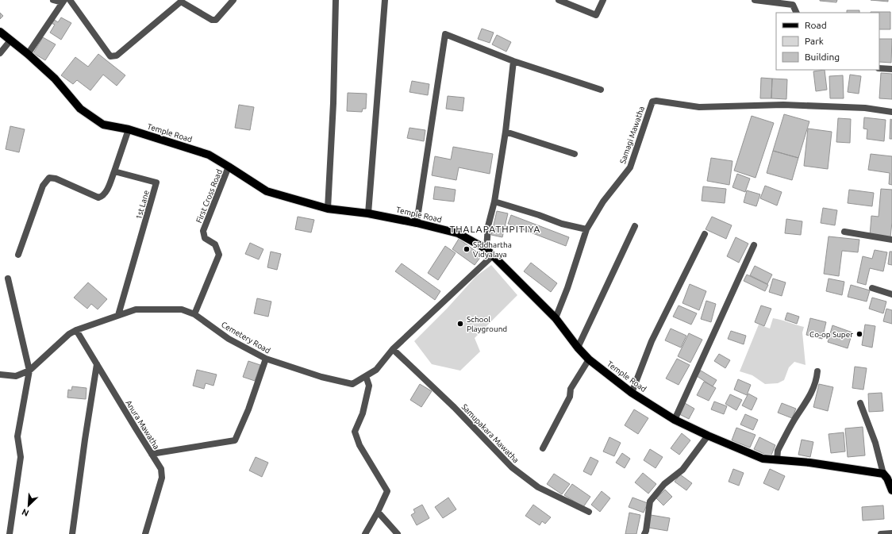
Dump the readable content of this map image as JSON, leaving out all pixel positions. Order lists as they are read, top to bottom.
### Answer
{
  "streets": {
    "main road": ["Temple Road"],
    "street": [
      "Samagi Mawatha",
      "First Cross Road",
      "1st Lane",
      "Cemetery Road",
      "Anura Mawatha",
      "Samupakara Mawatha"
    ]
  },
  "crossings": [
    ["Temple Road", "First Cross Road"],
    ["Temple Road", "Cemetery Road"],
    ["First Cross Road", "Cemetery Road"],
    ["1st Lane", "Cemetery Road"],
    ["Cemetery Road", "Anura Mawatha"],
    ["Cemetery Road", "Samupakara Mawatha"]
  ],
  "districts": ["THALAPATHPITIYA"],
  "places": ["Siddhartha Vidyalaya", "School Playground", "Co-op Super"],
  "legend": ["Road", "Park", "Building"],
  "north": "bottom left"
}
